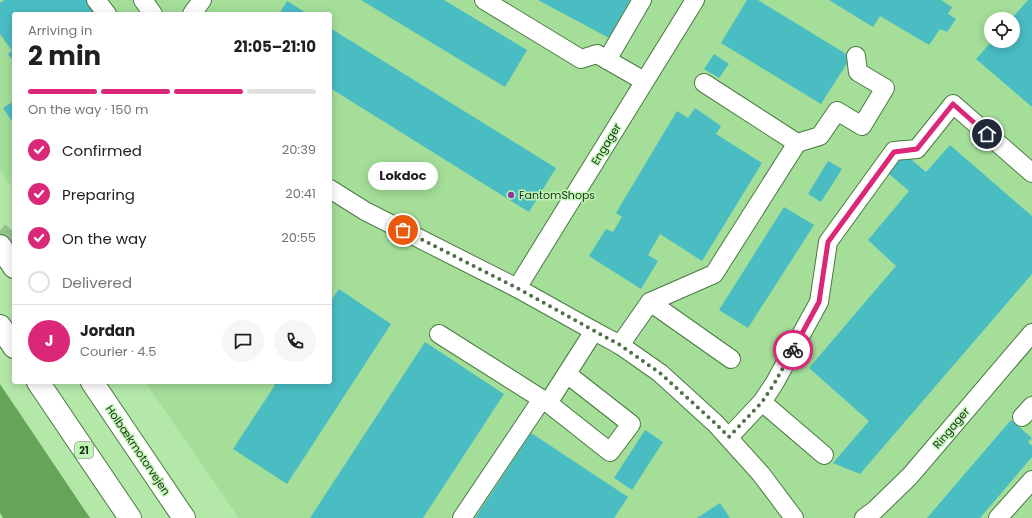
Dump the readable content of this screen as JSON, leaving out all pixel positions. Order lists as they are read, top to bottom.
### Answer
{
  "streets": {
    "highway": ["21", "Holbækmotorvejen"],
    "street": ["Engager", "Ringager"]
  },
  "places": ["FantomShops", "Lokdoc"],
  "page": {
    "heading": ["2 min", "Arriving in", "21:05–21:10"],
    "panel": ["Jordan", "Courier · 4.5"],
    "bar": "On the way · 150 m",
    "list": [
      ["Confirmed", "20:39"],
      ["Preparing", "20:41"],
      ["On the way", "20:55"],
      "Delivered"
    ],
    "bubble": "Lokdoc",
    "round": "J"
  }
}
